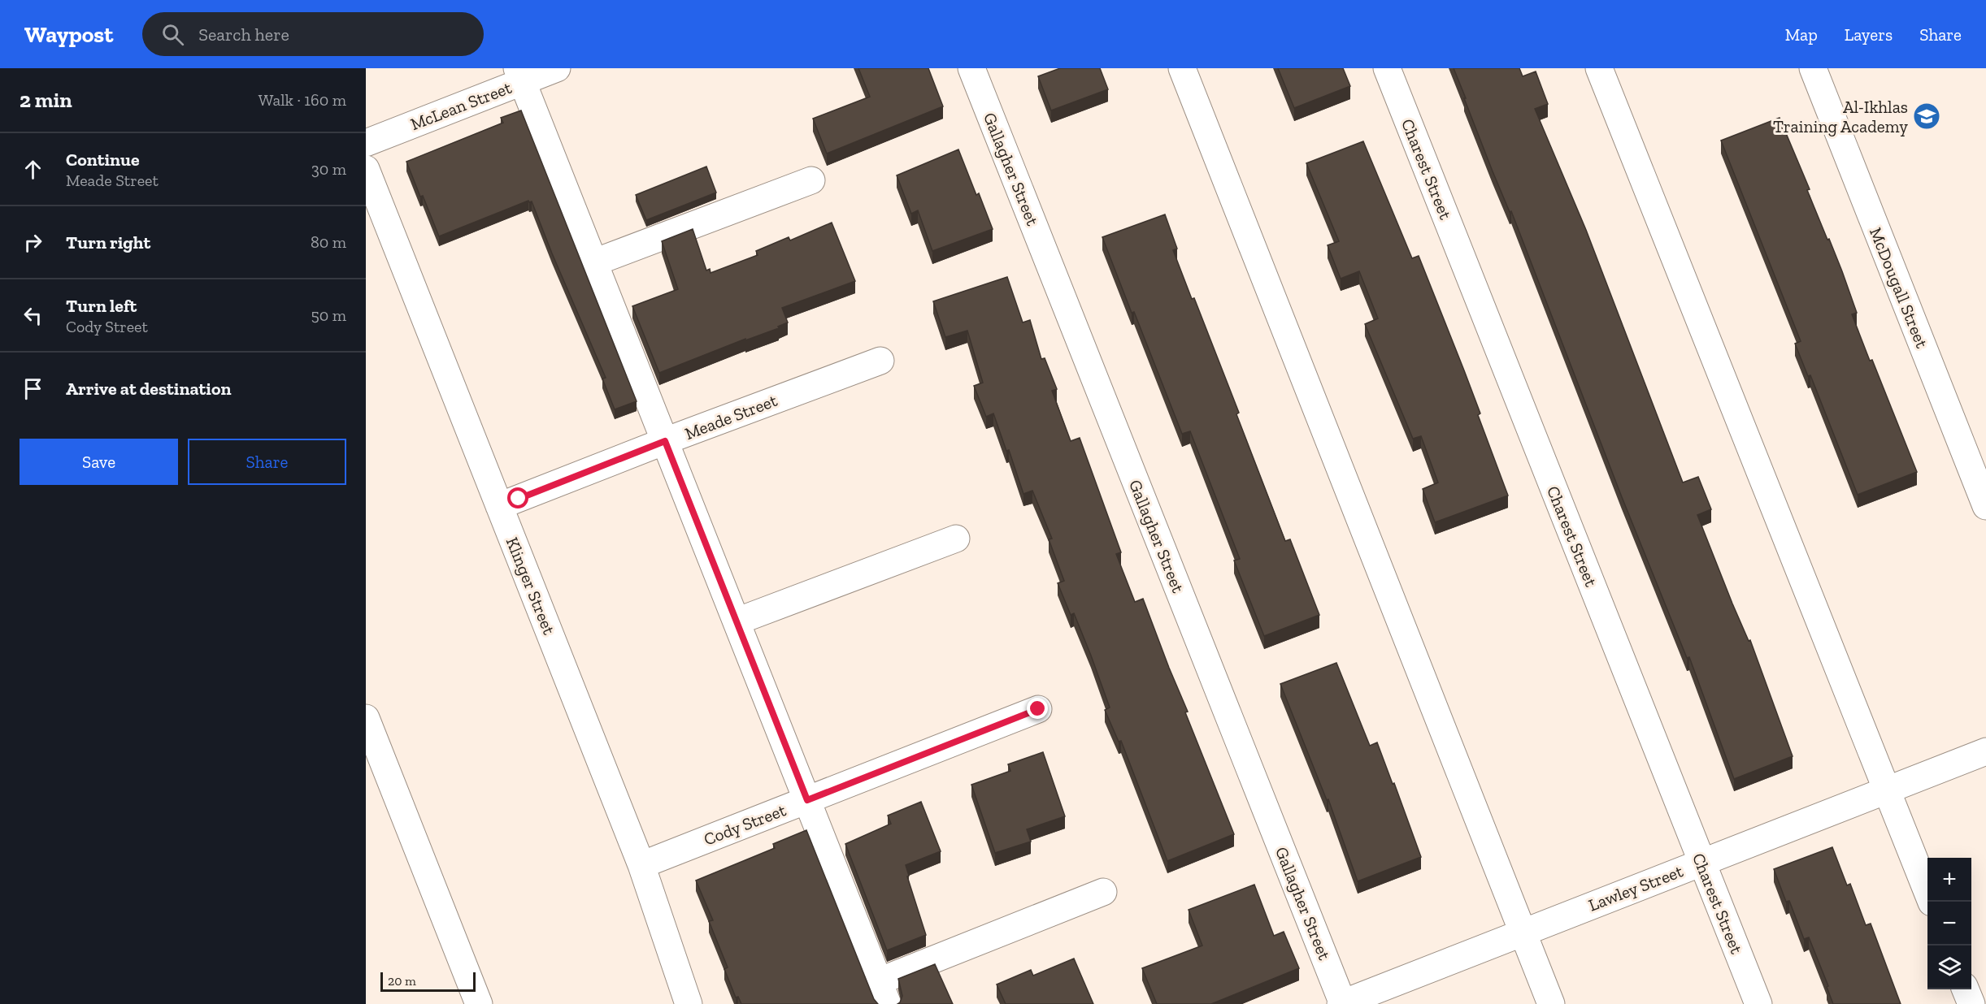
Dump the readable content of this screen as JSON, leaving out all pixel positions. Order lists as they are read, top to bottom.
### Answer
{
  "streets": {
    "street": [
      "McLean Street",
      "Gallagher Street",
      "Charest Street",
      "McDougall Street",
      "Meade Street",
      "Klinger Street",
      "Cody Street",
      "Lawley Street"
    ]
  },
  "crossings": [
    ["Gallagher Street", "Lawley Street"],
    ["Charest Street", "Lawley Street"],
    ["Meade Street", "Klinger Street"],
    ["Klinger Street", "Cody Street"]
  ],
  "places": {
    "school or university": ["Al-Ikhlas Training Academy"]
  },
  "scale_bar": "20 m",
  "page": {
    "header": "Waypost",
    "search": "Search here",
    "nav": ["Map", "Layers", "Share"],
    "heading": ["2 min", "Walk · 160 m"],
    "list": [
      ["Continue", "Meade Street", "30 m"],
      ["Turn right", "80 m"],
      ["Turn left", "Cody Street", "50 m"],
      "Arrive at destination"
    ],
    "buttons": ["Save", "Share"],
    "map_buttons": ["+", "−"],
    "scale": "20 m"
  }
}
